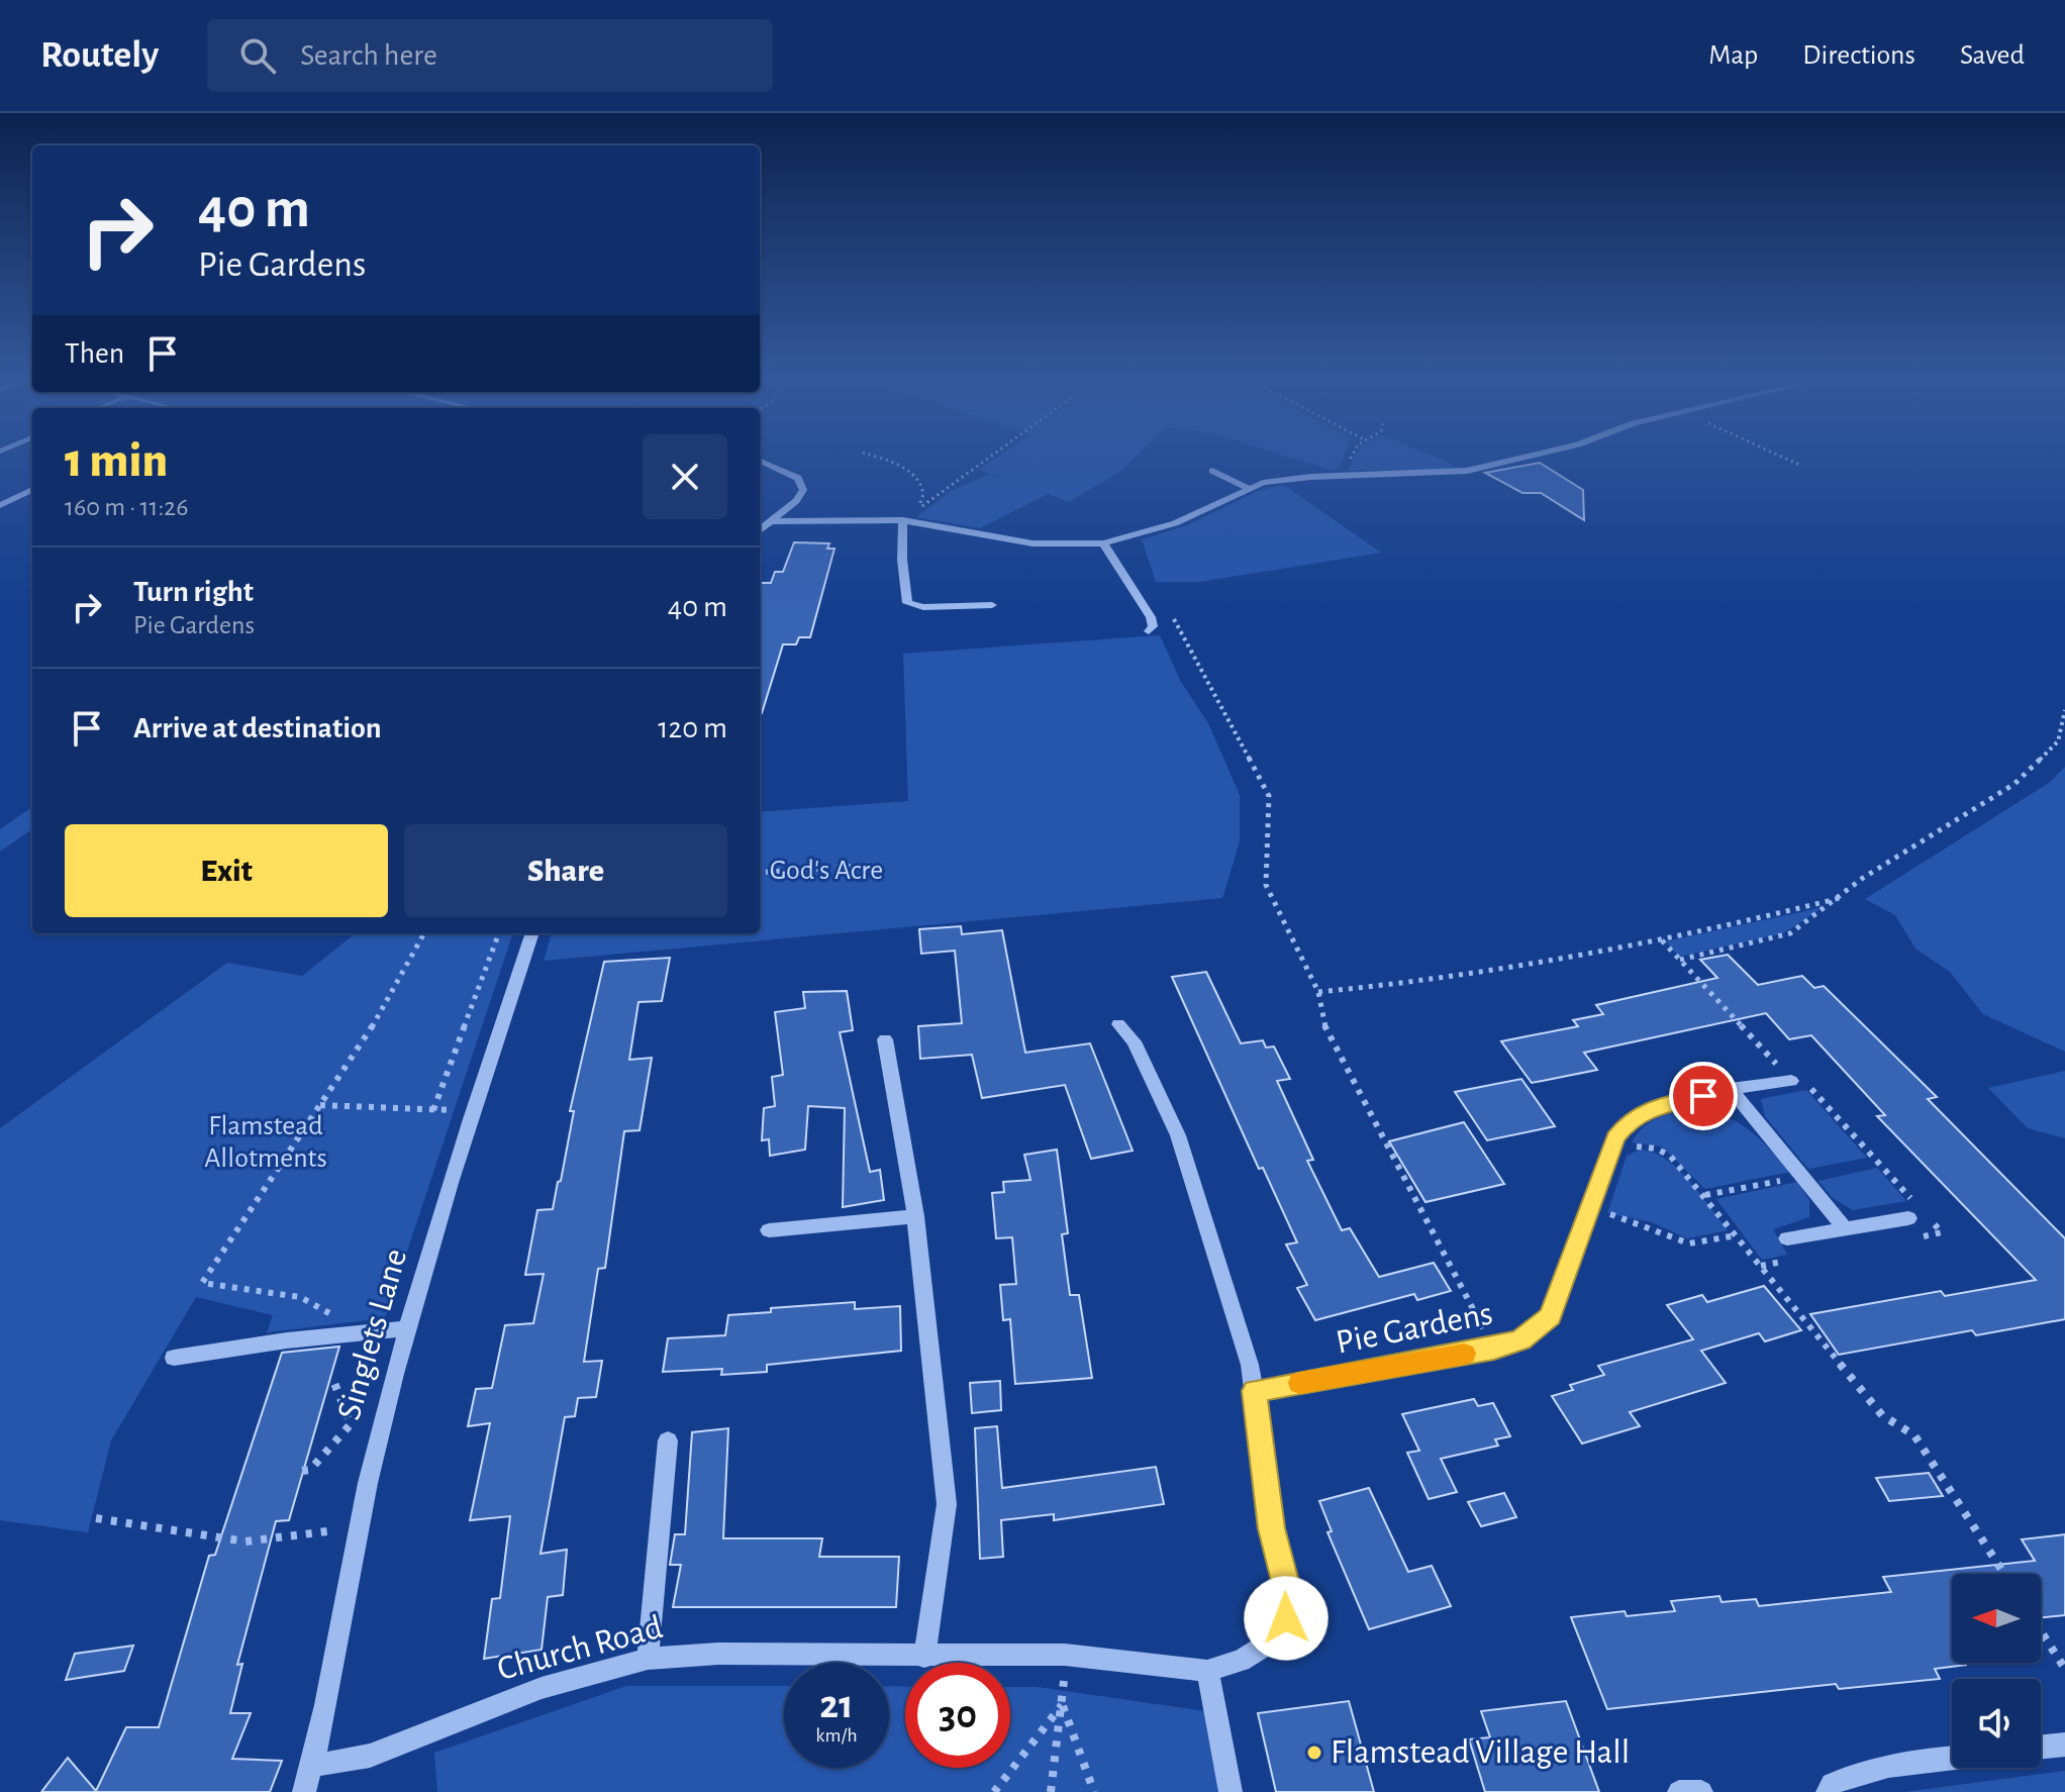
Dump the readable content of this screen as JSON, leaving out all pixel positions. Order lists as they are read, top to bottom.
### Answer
{
  "streets": {
    "street": ["Pie Gardens", "Singlets Lane", "Church Road"]
  },
  "crossings": [
    ["Singlets Lane", "Church Road"]
  ],
  "parks": ["God's Acre", "Flamstead Allotments"],
  "places": ["Flamstead Village Hall"],
  "north": "left",
  "page": {
    "header": "Routely",
    "search": "Search here",
    "nav": ["Map", "Directions", "Saved"],
    "turn": ["40 m", "Pie Gardens"],
    "then": "Then",
    "heading": ["1 min", "160 m · 11:26"],
    "list": [
      {
        "name": "Turn right",
        "note": "Pie Gardens",
        "value": "40 m"
      },
      {
        "name": "Arrive at destination",
        "value": "120 m"
      }
    ],
    "buttons": ["Exit", "Share"],
    "speed": "21 km/h",
    "limit": "30"
  }
}
